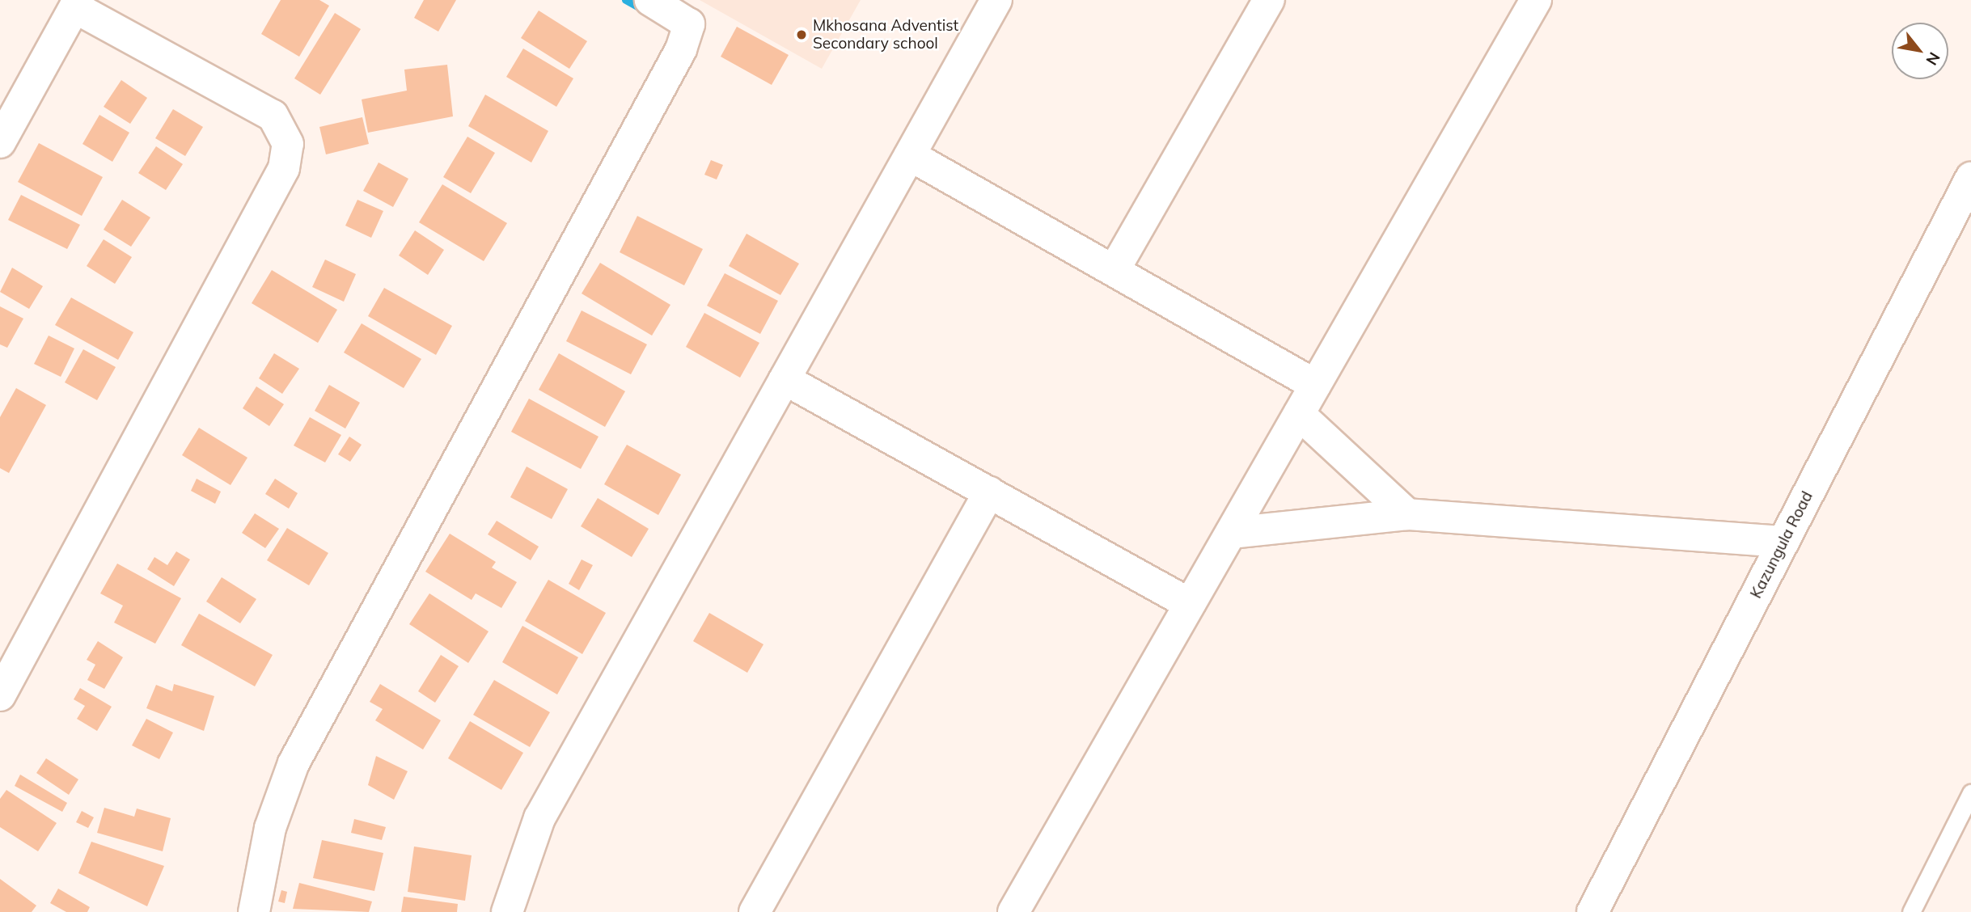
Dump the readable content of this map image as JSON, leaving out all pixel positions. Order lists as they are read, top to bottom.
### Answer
{
  "streets": {
    "street": ["Kazungula Road"]
  },
  "places": ["Mkhosana Adventist Secondary school"],
  "north": "bottom right"
}
